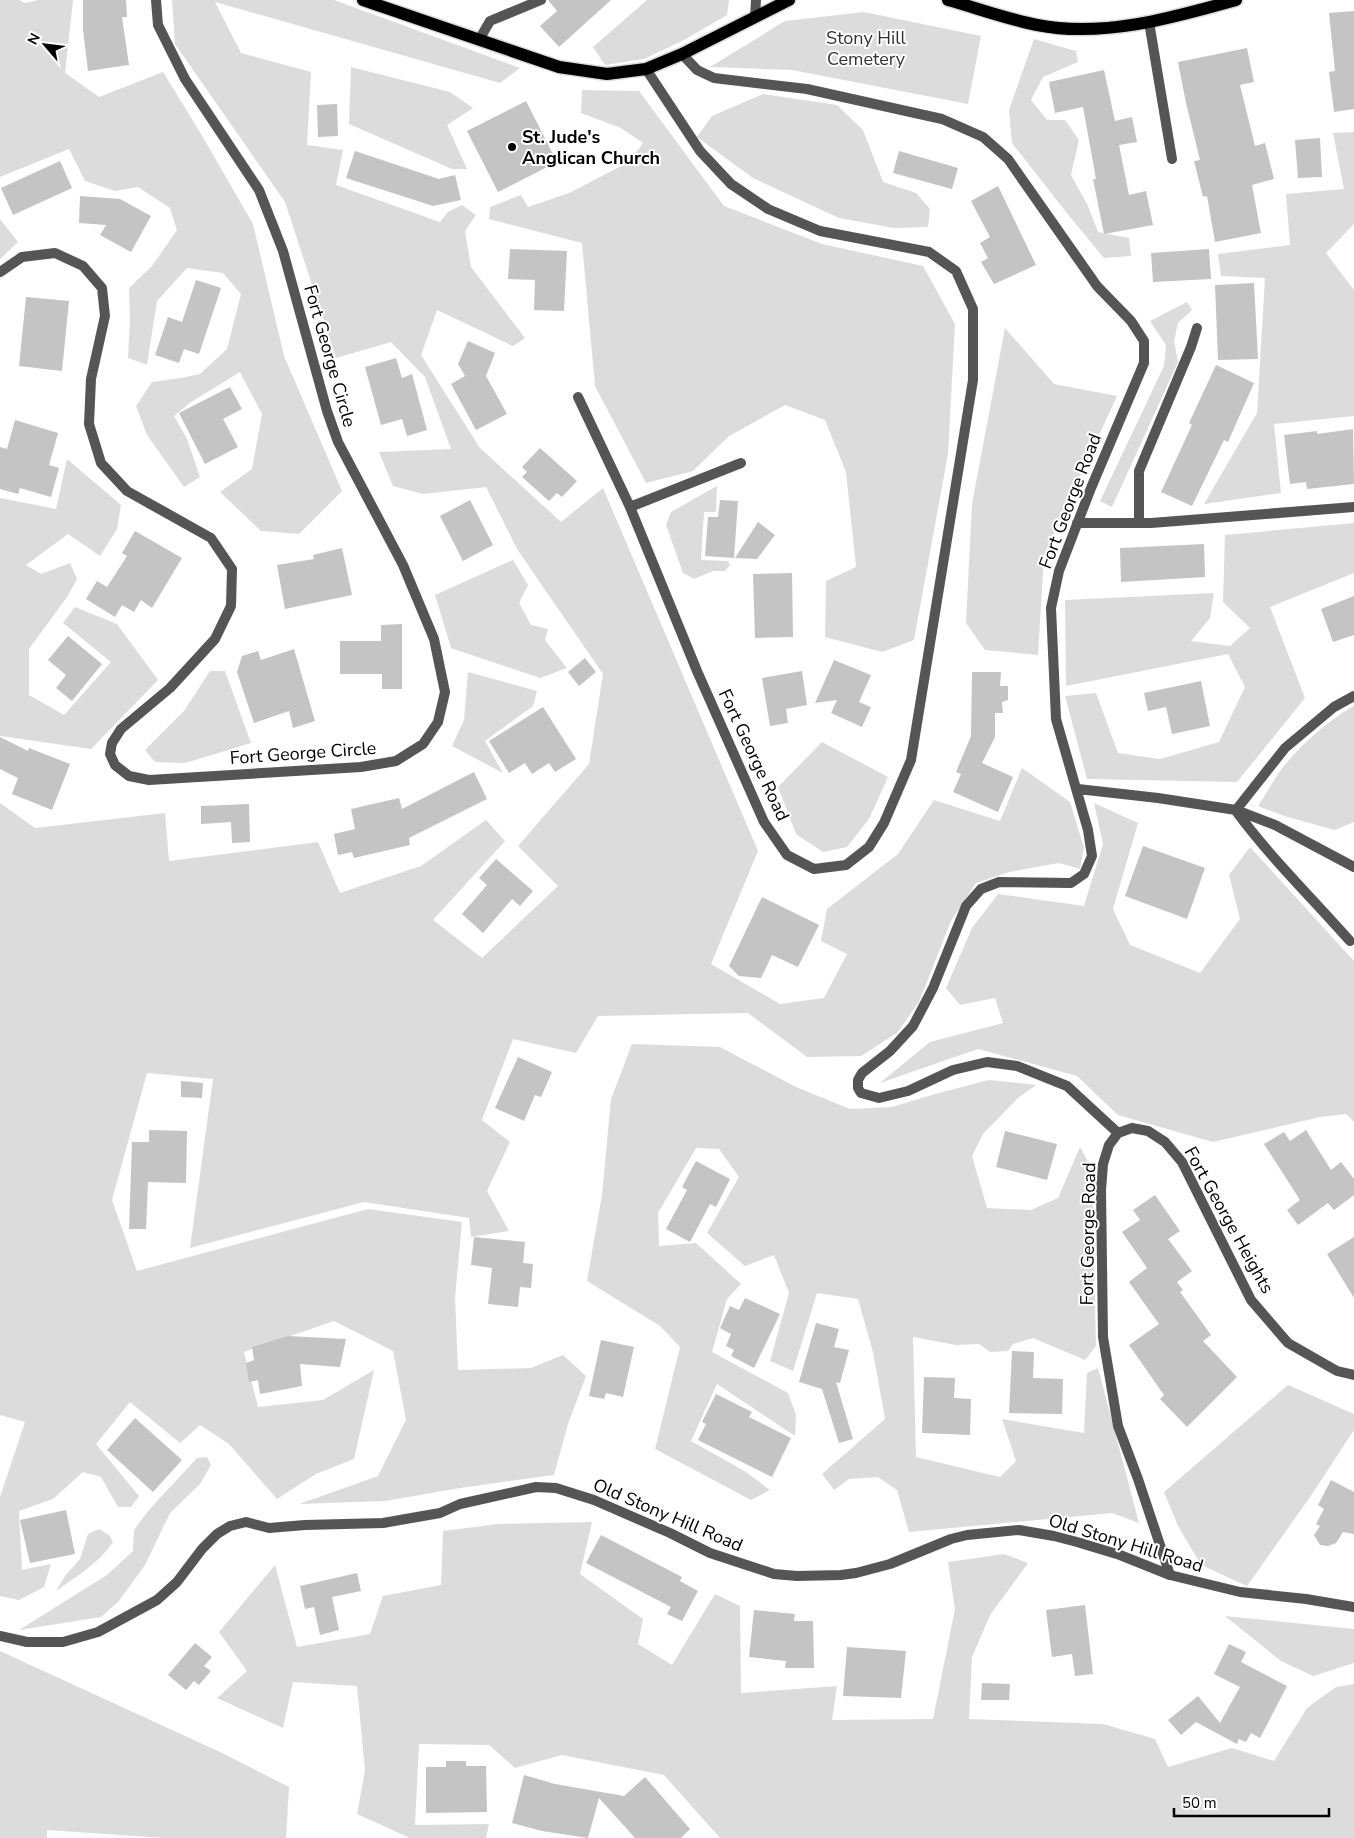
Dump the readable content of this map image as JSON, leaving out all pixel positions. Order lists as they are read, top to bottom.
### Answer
{
  "streets": {
    "street": [
      "Fort George Circle",
      "Fort George Road",
      "Fort George Heights",
      "Old Stony Hill Road"
    ]
  },
  "crossings": [
    ["Fort George Road", "Fort George Heights"],
    ["Fort George Road", "Old Stony Hill Road"]
  ],
  "parks": ["Stony Hill Cemetery"],
  "places": ["St. Jude's Anglican Church"],
  "scale_bar": "50 m",
  "north": "top left"
}
